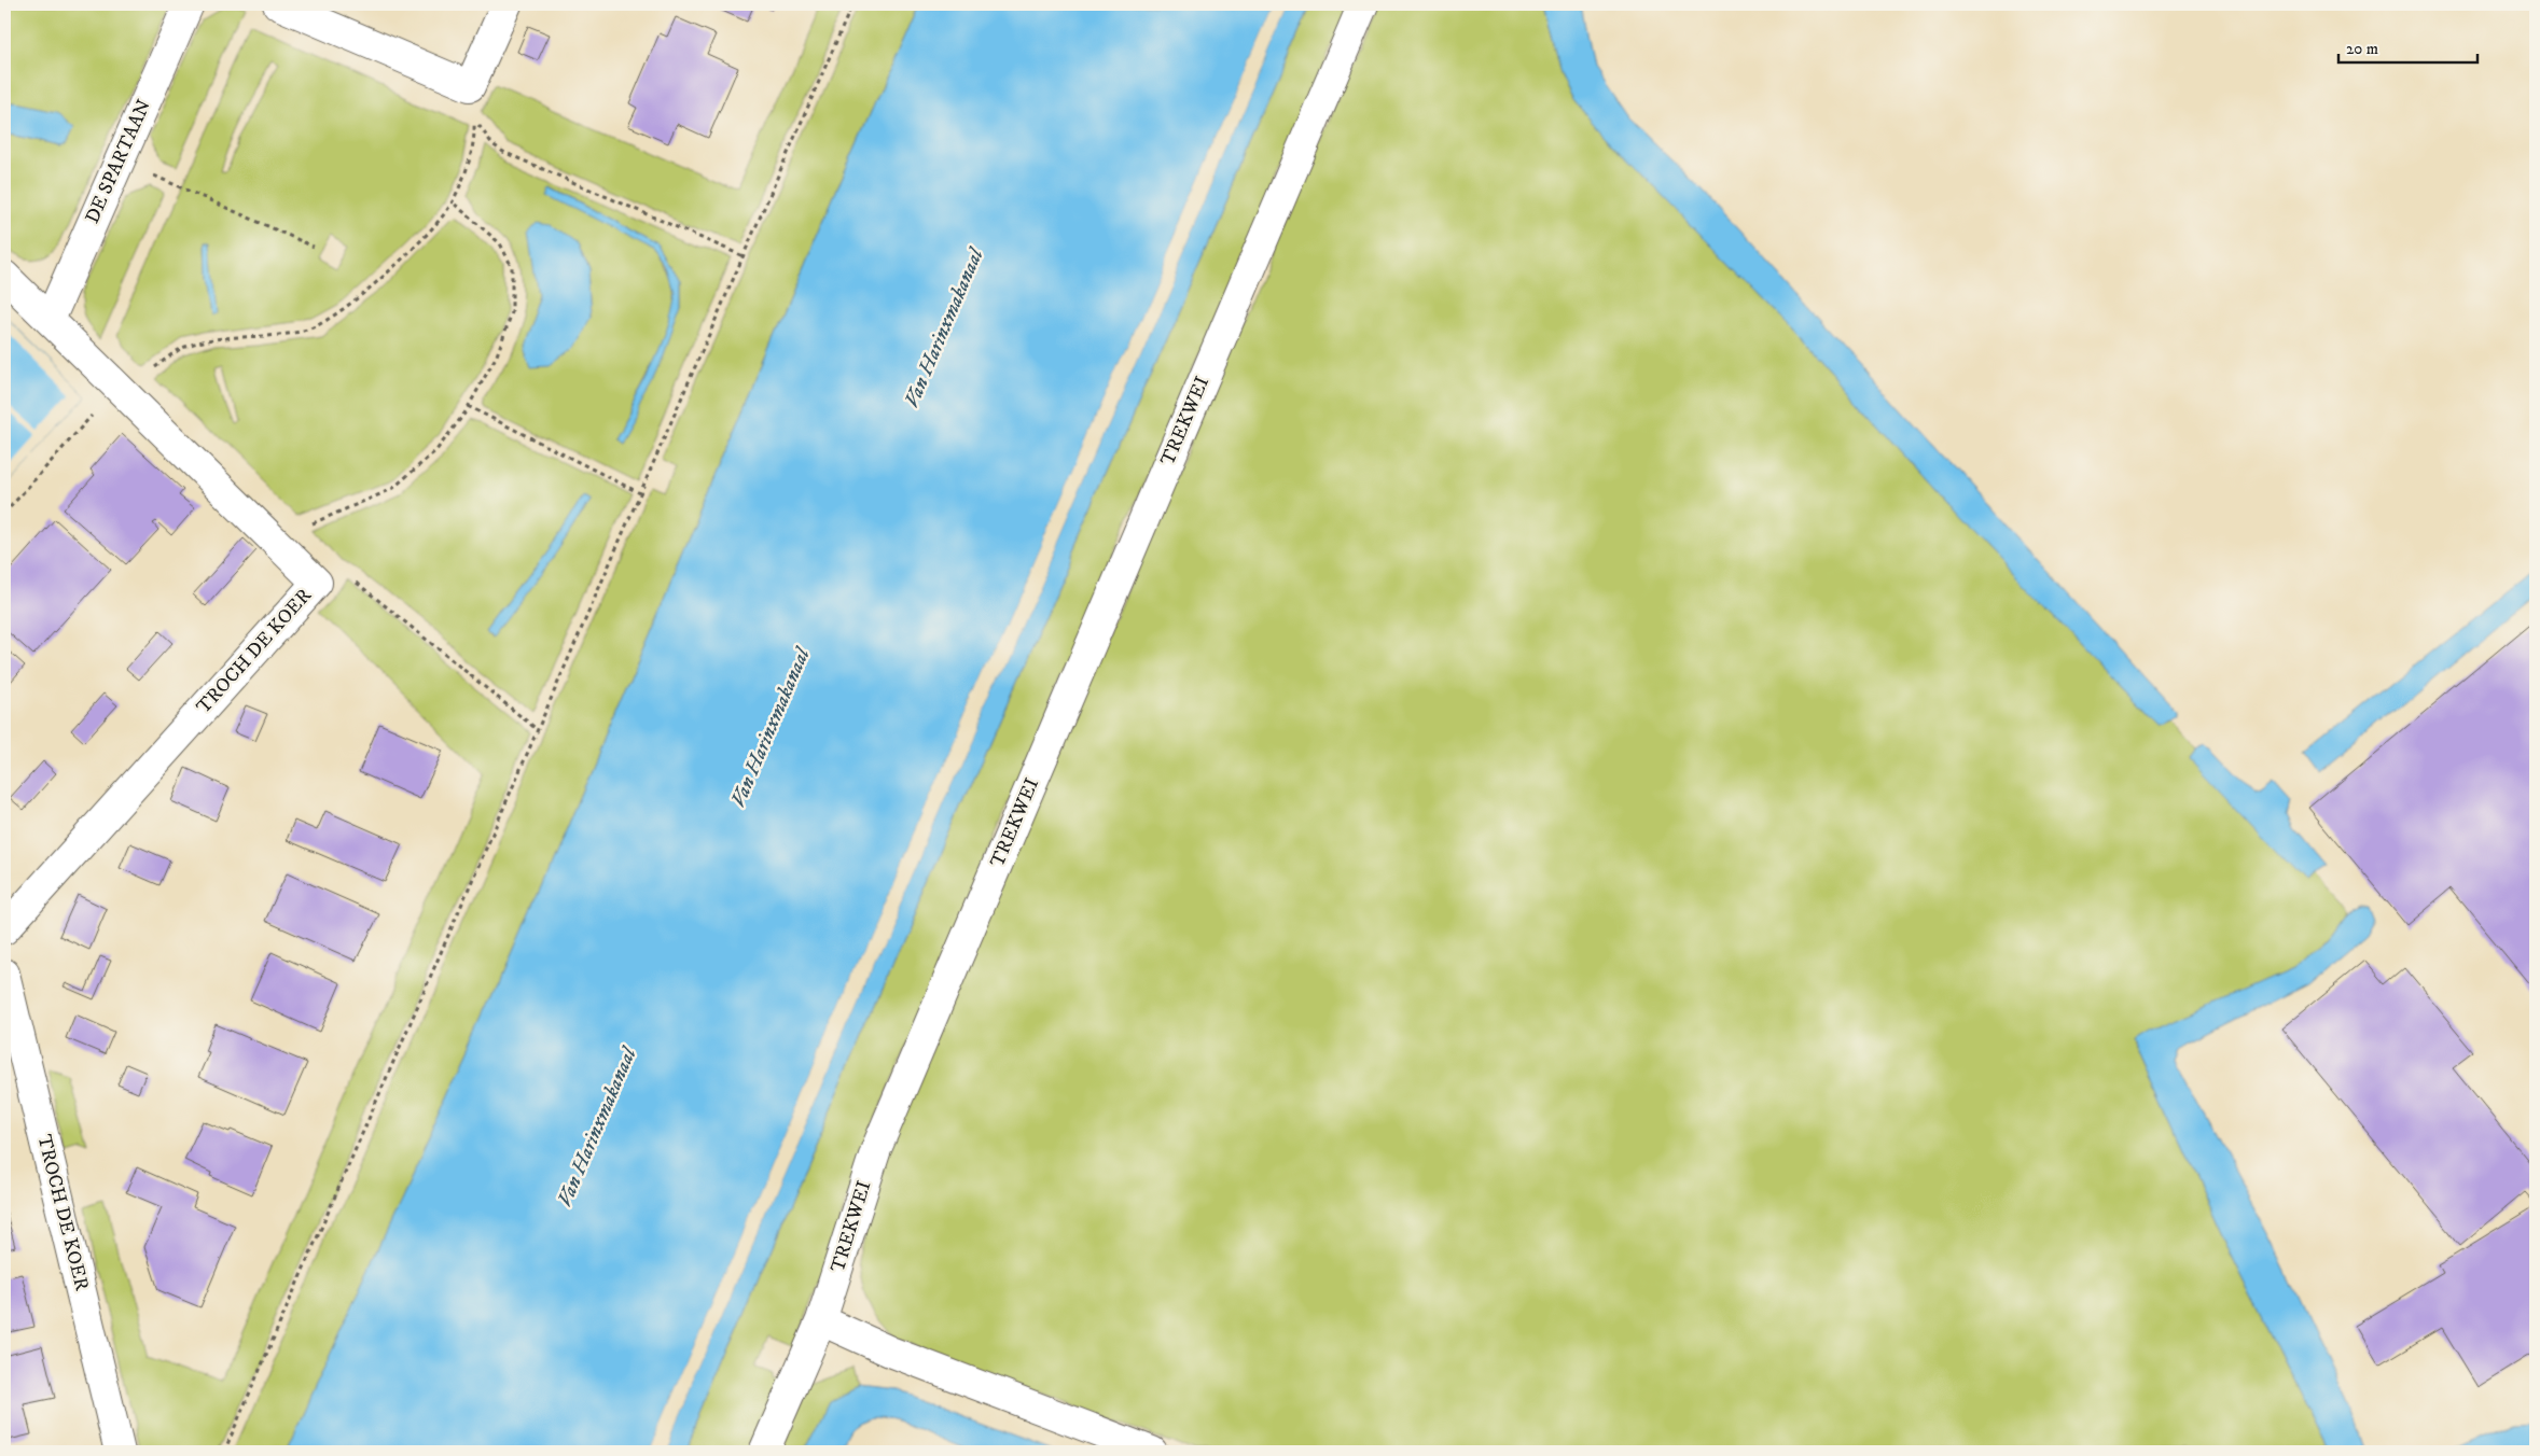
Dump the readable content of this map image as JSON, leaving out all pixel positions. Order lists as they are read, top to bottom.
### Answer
{
  "streets": {
    "street": ["DE SPARTAAN", "TREKWEI", "TROCH DE KOER"]
  },
  "crossings": [
    ["DE SPARTAAN", "TROCH DE KOER"]
  ],
  "water": ["Van Harinxmakanaal"],
  "scale_bar": "20 m"
}
